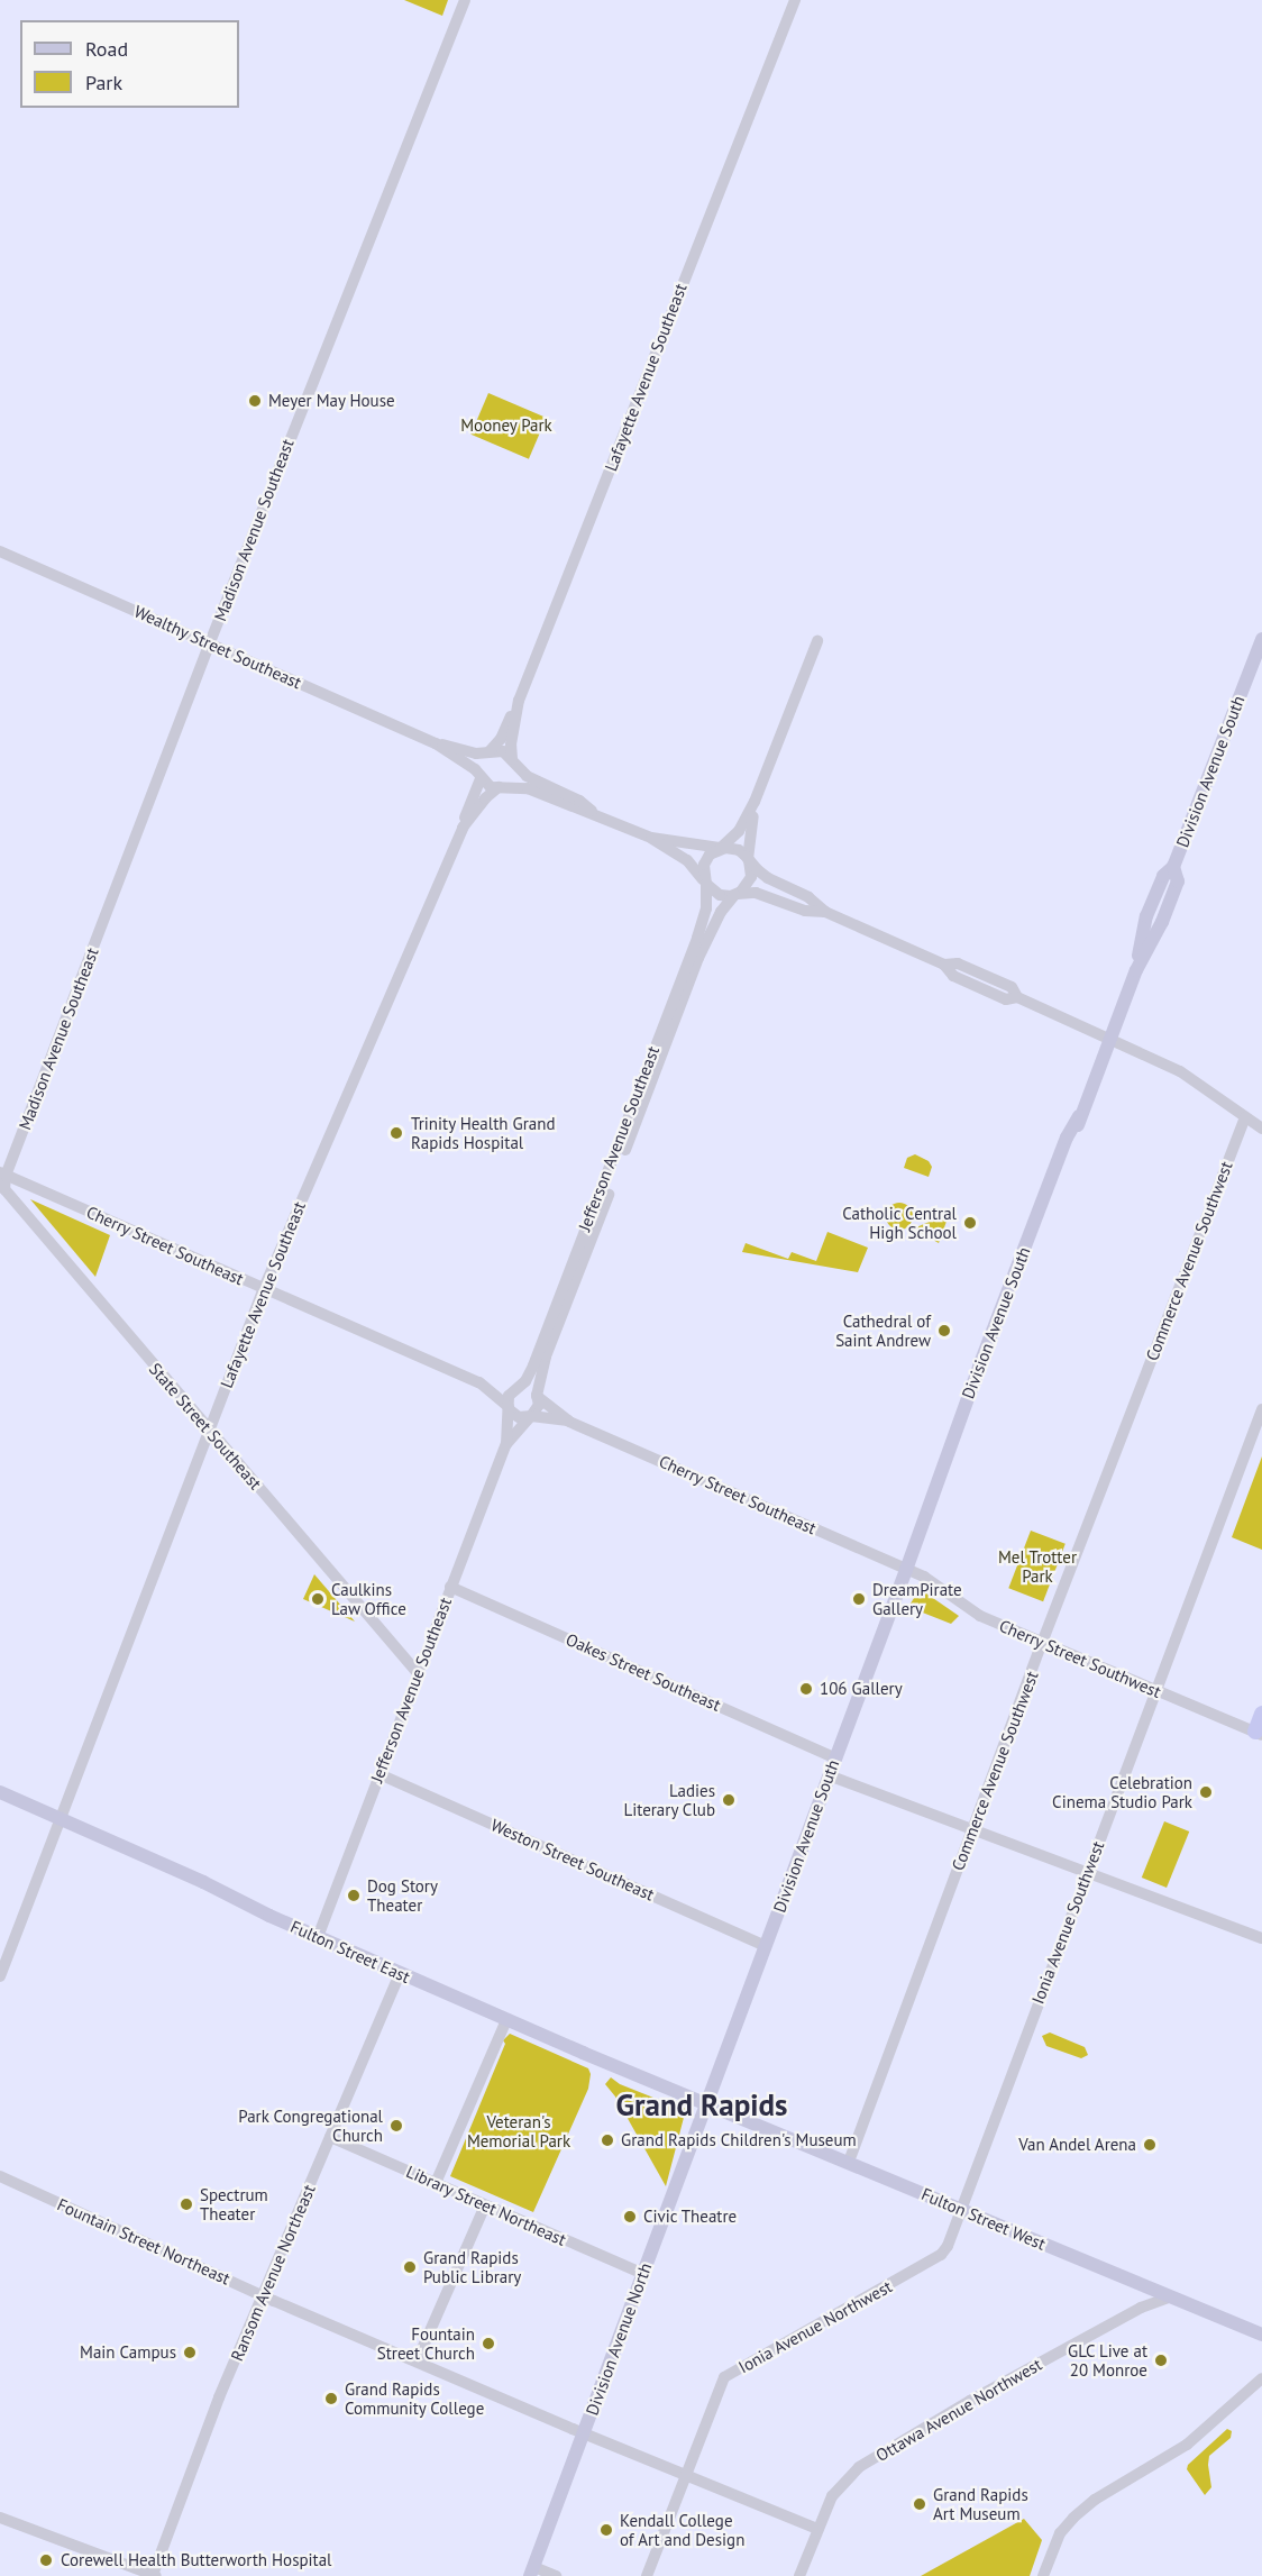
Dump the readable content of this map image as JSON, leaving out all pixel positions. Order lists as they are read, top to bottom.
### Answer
{
  "streets": {
    "main road": [
      "Division Avenue South",
      "Fulton Street East",
      "Fulton Street West",
      "Division Avenue North"
    ],
    "street": [
      "Lafayette Avenue Southeast",
      "Madison Avenue Southeast",
      "Wealthy Street Southeast",
      "Jefferson Avenue Southeast",
      "Cherry Street Southeast",
      "Commerce Avenue Southwest",
      "State Street Southeast",
      "Cherry Street Southwest",
      "Oakes Street Southeast",
      "Weston Street Southeast",
      "Ionia Avenue Southwest",
      "Library Street Northeast",
      "Fountain Street Northeast",
      "Ransom Avenue Northeast",
      "Ionia Avenue Northwest",
      "Ottawa Avenue Northwest"
    ]
  },
  "crossings": [
    ["Lafayette Avenue Southeast", "Wealthy Street Southeast"],
    ["Lafayette Avenue Southeast", "Cherry Street Southeast"],
    ["Lafayette Avenue Southeast", "State Street Southeast"],
    ["Lafayette Avenue Southeast", "Fulton Street East"],
    ["Madison Avenue Southeast", "Wealthy Street Southeast"],
    ["Madison Avenue Southeast", "Cherry Street Southeast"],
    ["Madison Avenue Southeast", "State Street Southeast"],
    ["Division Avenue South", "Cherry Street Southeast"],
    ["Division Avenue South", "Cherry Street Southwest"],
    ["Division Avenue South", "Oakes Street Southeast"],
    ["Division Avenue South", "Weston Street Southeast"],
    ["Division Avenue South", "Fulton Street East"],
    ["Division Avenue South", "Fulton Street West"],
    ["Division Avenue South", "Division Avenue North"],
    ["Jefferson Avenue Southeast", "Cherry Street Southeast"],
    ["Jefferson Avenue Southeast", "State Street Southeast"],
    ["Jefferson Avenue Southeast", "Oakes Street Southeast"],
    ["Jefferson Avenue Southeast", "Weston Street Southeast"],
    ["Jefferson Avenue Southeast", "Fulton Street East"],
    ["Cherry Street Southeast", "State Street Southeast"],
    ["Cherry Street Southeast", "Cherry Street Southwest"],
    ["Commerce Avenue Southwest", "Cherry Street Southwest"],
    ["Commerce Avenue Southwest", "Fulton Street West"],
    ["Cherry Street Southwest", "Ionia Avenue Southwest"],
    ["Ionia Avenue Southwest", "Fulton Street West"],
    ["Ionia Avenue Southwest", "Ionia Avenue Northwest"],
    ["Fulton Street East", "Fulton Street West"],
    ["Fulton Street East", "Ransom Avenue Northeast"],
    ["Fulton Street East", "Division Avenue North"],
    ["Library Street Northeast", "Ransom Avenue Northeast"],
    ["Library Street Northeast", "Division Avenue North"],
    ["Fulton Street West", "Ionia Avenue Northwest"],
    ["Fulton Street West", "Division Avenue North"],
    ["Fulton Street West", "Ottawa Avenue Northwest"],
    ["Fountain Street Northeast", "Ransom Avenue Northeast"],
    ["Fountain Street Northeast", "Ionia Avenue Northwest"],
    ["Fountain Street Northeast", "Division Avenue North"],
    ["Fountain Street Northeast", "Ottawa Avenue Northwest"]
  ],
  "districts": ["Grand Rapids"],
  "parks": ["Mooney Park", "Mel Trotter Park", "Veteran's Memorial Park"],
  "places": [
    "Meyer May House",
    "Trinity Health Grand Rapids Hospital",
    "Catholic Central High School",
    "Cathedral of Saint Andrew",
    "Caulkins Law Office",
    "DreamPirate Gallery",
    "106 Gallery",
    "Celebration Cinema Studio Park",
    "Ladies Literary Club",
    "Dog Story Theater",
    "Park Congregational Church",
    "Grand Rapids Children's Museum",
    "Van Andel Arena",
    "Spectrum Theater",
    "Civic Theatre",
    "Grand Rapids Public Library",
    "Fountain Street Church",
    "Main Campus",
    "GLC Live at 20 Monroe",
    "Grand Rapids Community College",
    "Grand Rapids Art Museum",
    "Kendall College of Art and Design",
    "Corewell Health Butterworth Hospital"
  ],
  "legend": ["Road", "Park"]
}
